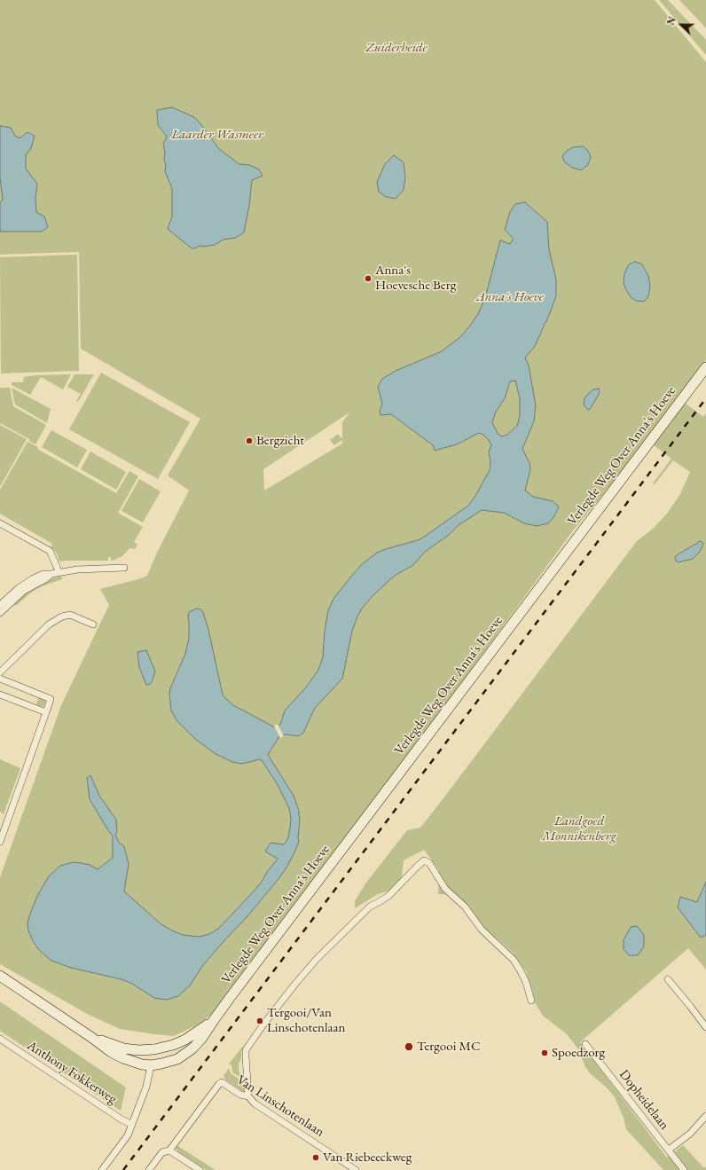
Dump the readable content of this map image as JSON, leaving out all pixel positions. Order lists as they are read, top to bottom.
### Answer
{
  "streets": {
    "main road": ["Verlegde Weg Over Anna's Hoeve"],
    "street": ["Anthony Fokkerweg", "Dopheidelaan", "Van Linschotenlaan"]
  },
  "parks": [
    "Zuiderheide",
    "Laarder Wasmeer",
    "Anna's Hoeve",
    "Landgoed Monnikenberg"
  ],
  "places": [
    "Anna's Hoevesche Berg",
    "Bergzicht",
    "Tergooi/Van Linschotenlaan",
    "Tergooi MC",
    "Spoedzorg",
    "Van Riebeeckweg"
  ],
  "north": "left"
}
